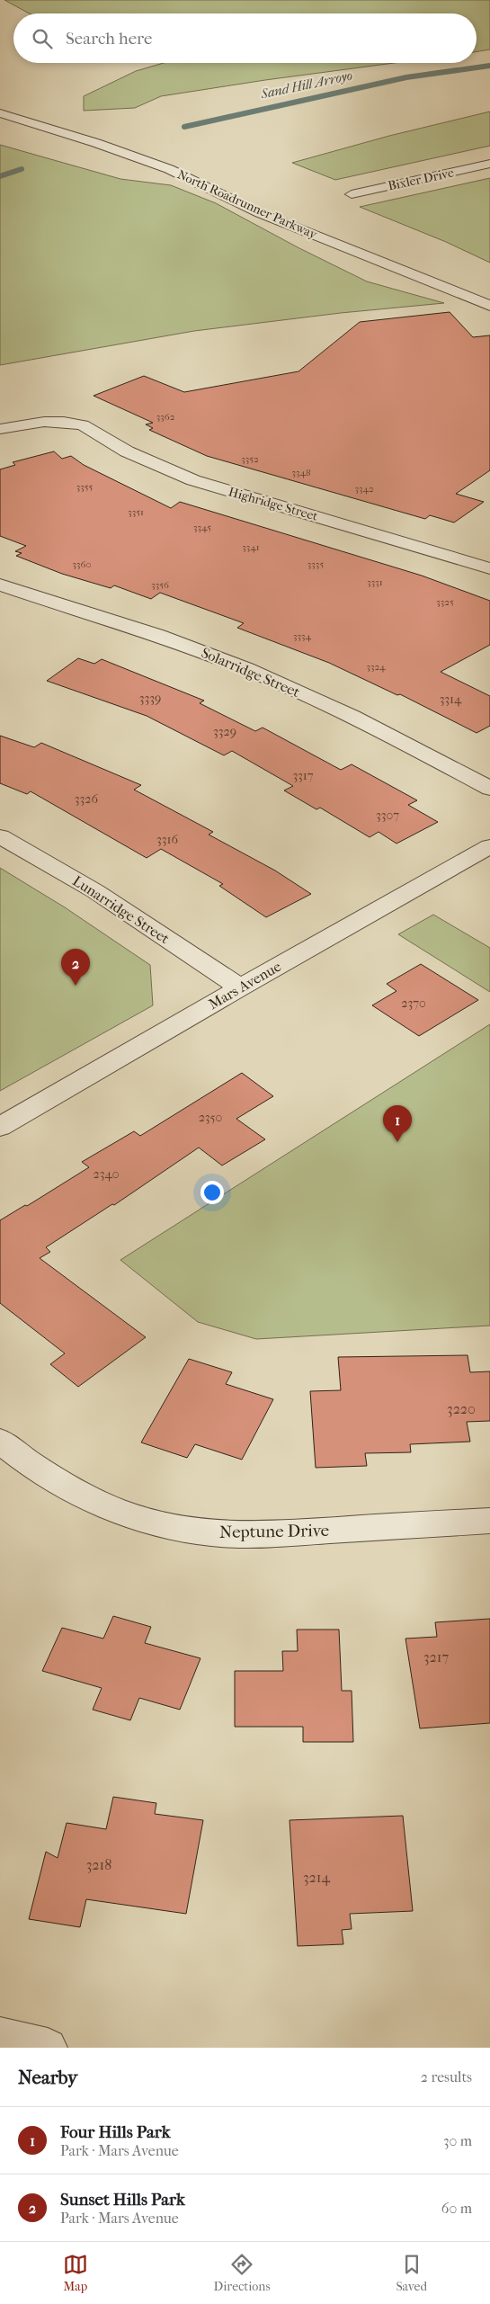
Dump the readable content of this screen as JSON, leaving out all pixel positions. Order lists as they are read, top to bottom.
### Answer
{
  "streets": {
    "street": [
      "Bixler Drive",
      "North Roadrunner Parkway",
      "Highridge Street",
      "Solarridge Street",
      "Lunarridge Street",
      "Mars Avenue",
      "Neptune Drive"
    ]
  },
  "crossings": [
    ["Lunarridge Street", "Mars Avenue"]
  ],
  "water": ["Sand Hill Arroyo"],
  "house_numbers": [
    "3362",
    "3352",
    "3348",
    "3355",
    "3342",
    "3351",
    "3345",
    "3341",
    "3360",
    "3335",
    "3331",
    "3356",
    "3325",
    "3334",
    "3324",
    "3339",
    "3314",
    "3329",
    "3317",
    "3326",
    "3307",
    "3316",
    "2370",
    "2350",
    "2340",
    "3220",
    "3217",
    "3218",
    "3214"
  ],
  "page": {
    "search": "Search here",
    "pins": ["2", "1"],
    "heading": ["Nearby", "2 results"],
    "list": [
      {
        "mark": "1",
        "name": "Four Hills Park",
        "note": "Park · Mars Avenue",
        "value": "30 m"
      },
      {
        "mark": "2",
        "name": "Sunset Hills Park",
        "note": "Park · Mars Avenue",
        "value": "60 m"
      }
    ],
    "nav": ["Map", "Directions", "Saved"]
  }
}
